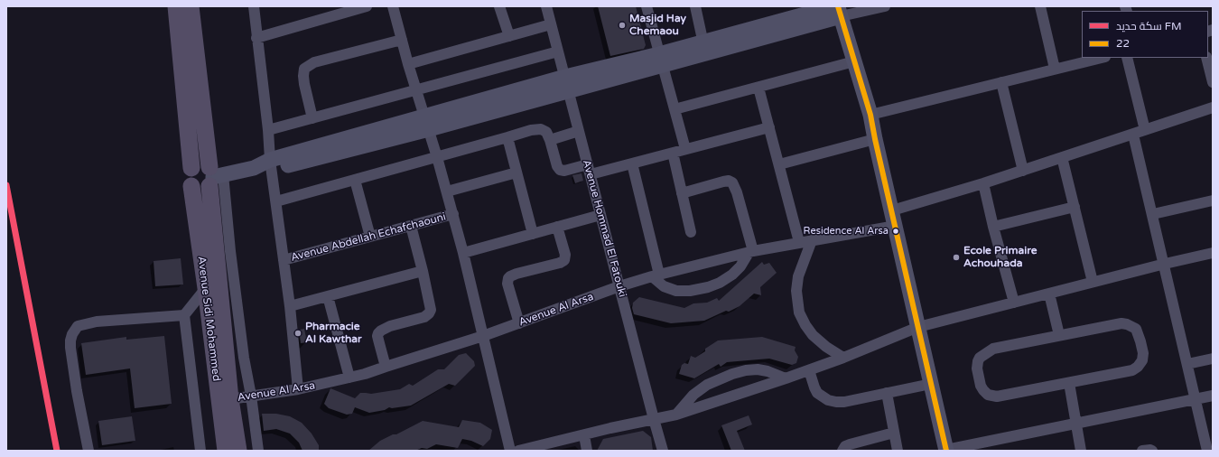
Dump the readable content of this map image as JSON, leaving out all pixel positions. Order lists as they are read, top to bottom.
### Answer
{
  "streets": {
    "main road": ["Avenue Sidi Mohammed"],
    "street": ["Avenue Hommad El Fatouki", "Avenue Abdellah Echafchaouni", "Avenue Al Arsa"]
  },
  "crossings": [
    ["Avenue Hommad El Fatouki", "Avenue Al Arsa"],
    ["Avenue Al Arsa", "Avenue Sidi Mohammed"]
  ],
  "places": [
    "Masjid Hay Chemaou",
    "Residence Al Arsa",
    "Ecole Primaire Achouhada",
    "Pharmacie Al Kawthar"
  ],
  "lines": ["transit line 22", "rail line FM"],
  "legend": ["سكة حديد FM", "22"]
}
